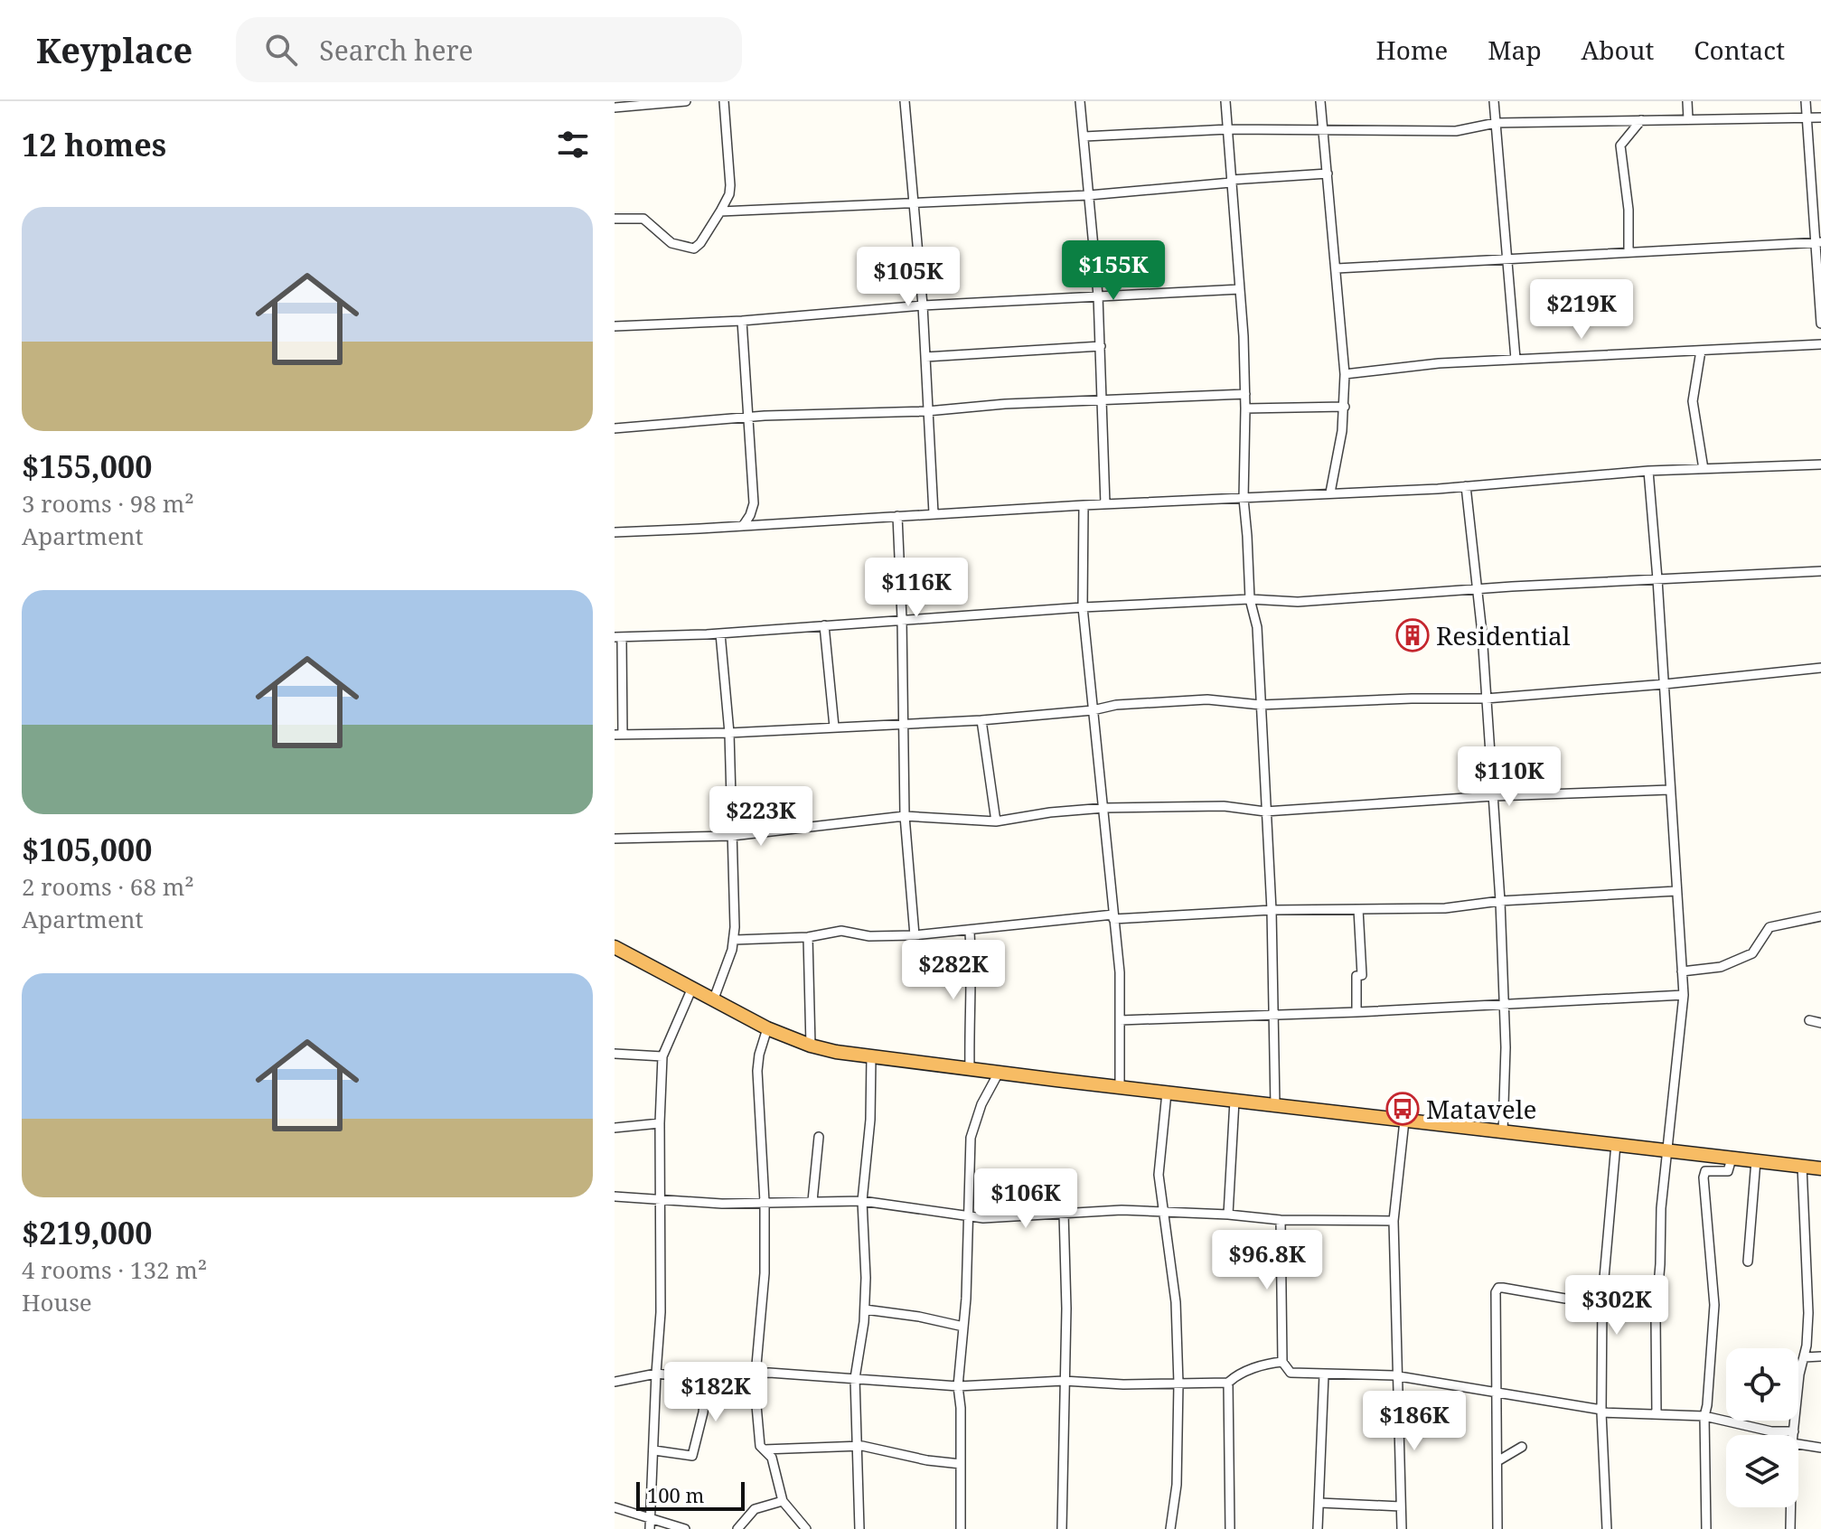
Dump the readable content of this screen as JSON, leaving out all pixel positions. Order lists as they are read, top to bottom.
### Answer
{
  "places": {
    "building": ["Residential"],
    "bus stop": ["Matavele"]
  },
  "scale_bar": "100 m",
  "page": {
    "header": "Keyplace",
    "search": "Search here",
    "nav": [
      "Home",
      "Map",
      "About",
      "Contact"
    ],
    "heading": "12 homes",
    "list": [
      {
        "name": "$155,000",
        "note": "3 rooms · 98 m² · Apartment"
      },
      {
        "name": "$105,000",
        "note": "2 rooms · 68 m² · Apartment"
      },
      {
        "name": "$219,000",
        "note": "4 rooms · 132 m² · House"
      }
    ],
    "price": [
      "$155K",
      "$105K",
      "$219K",
      "$116K",
      "$110K",
      "$223K",
      "$282K",
      "$106K",
      "$96.8K",
      "$302K",
      "$182K",
      "$186K"
    ],
    "scale": "100 m"
  }
}
